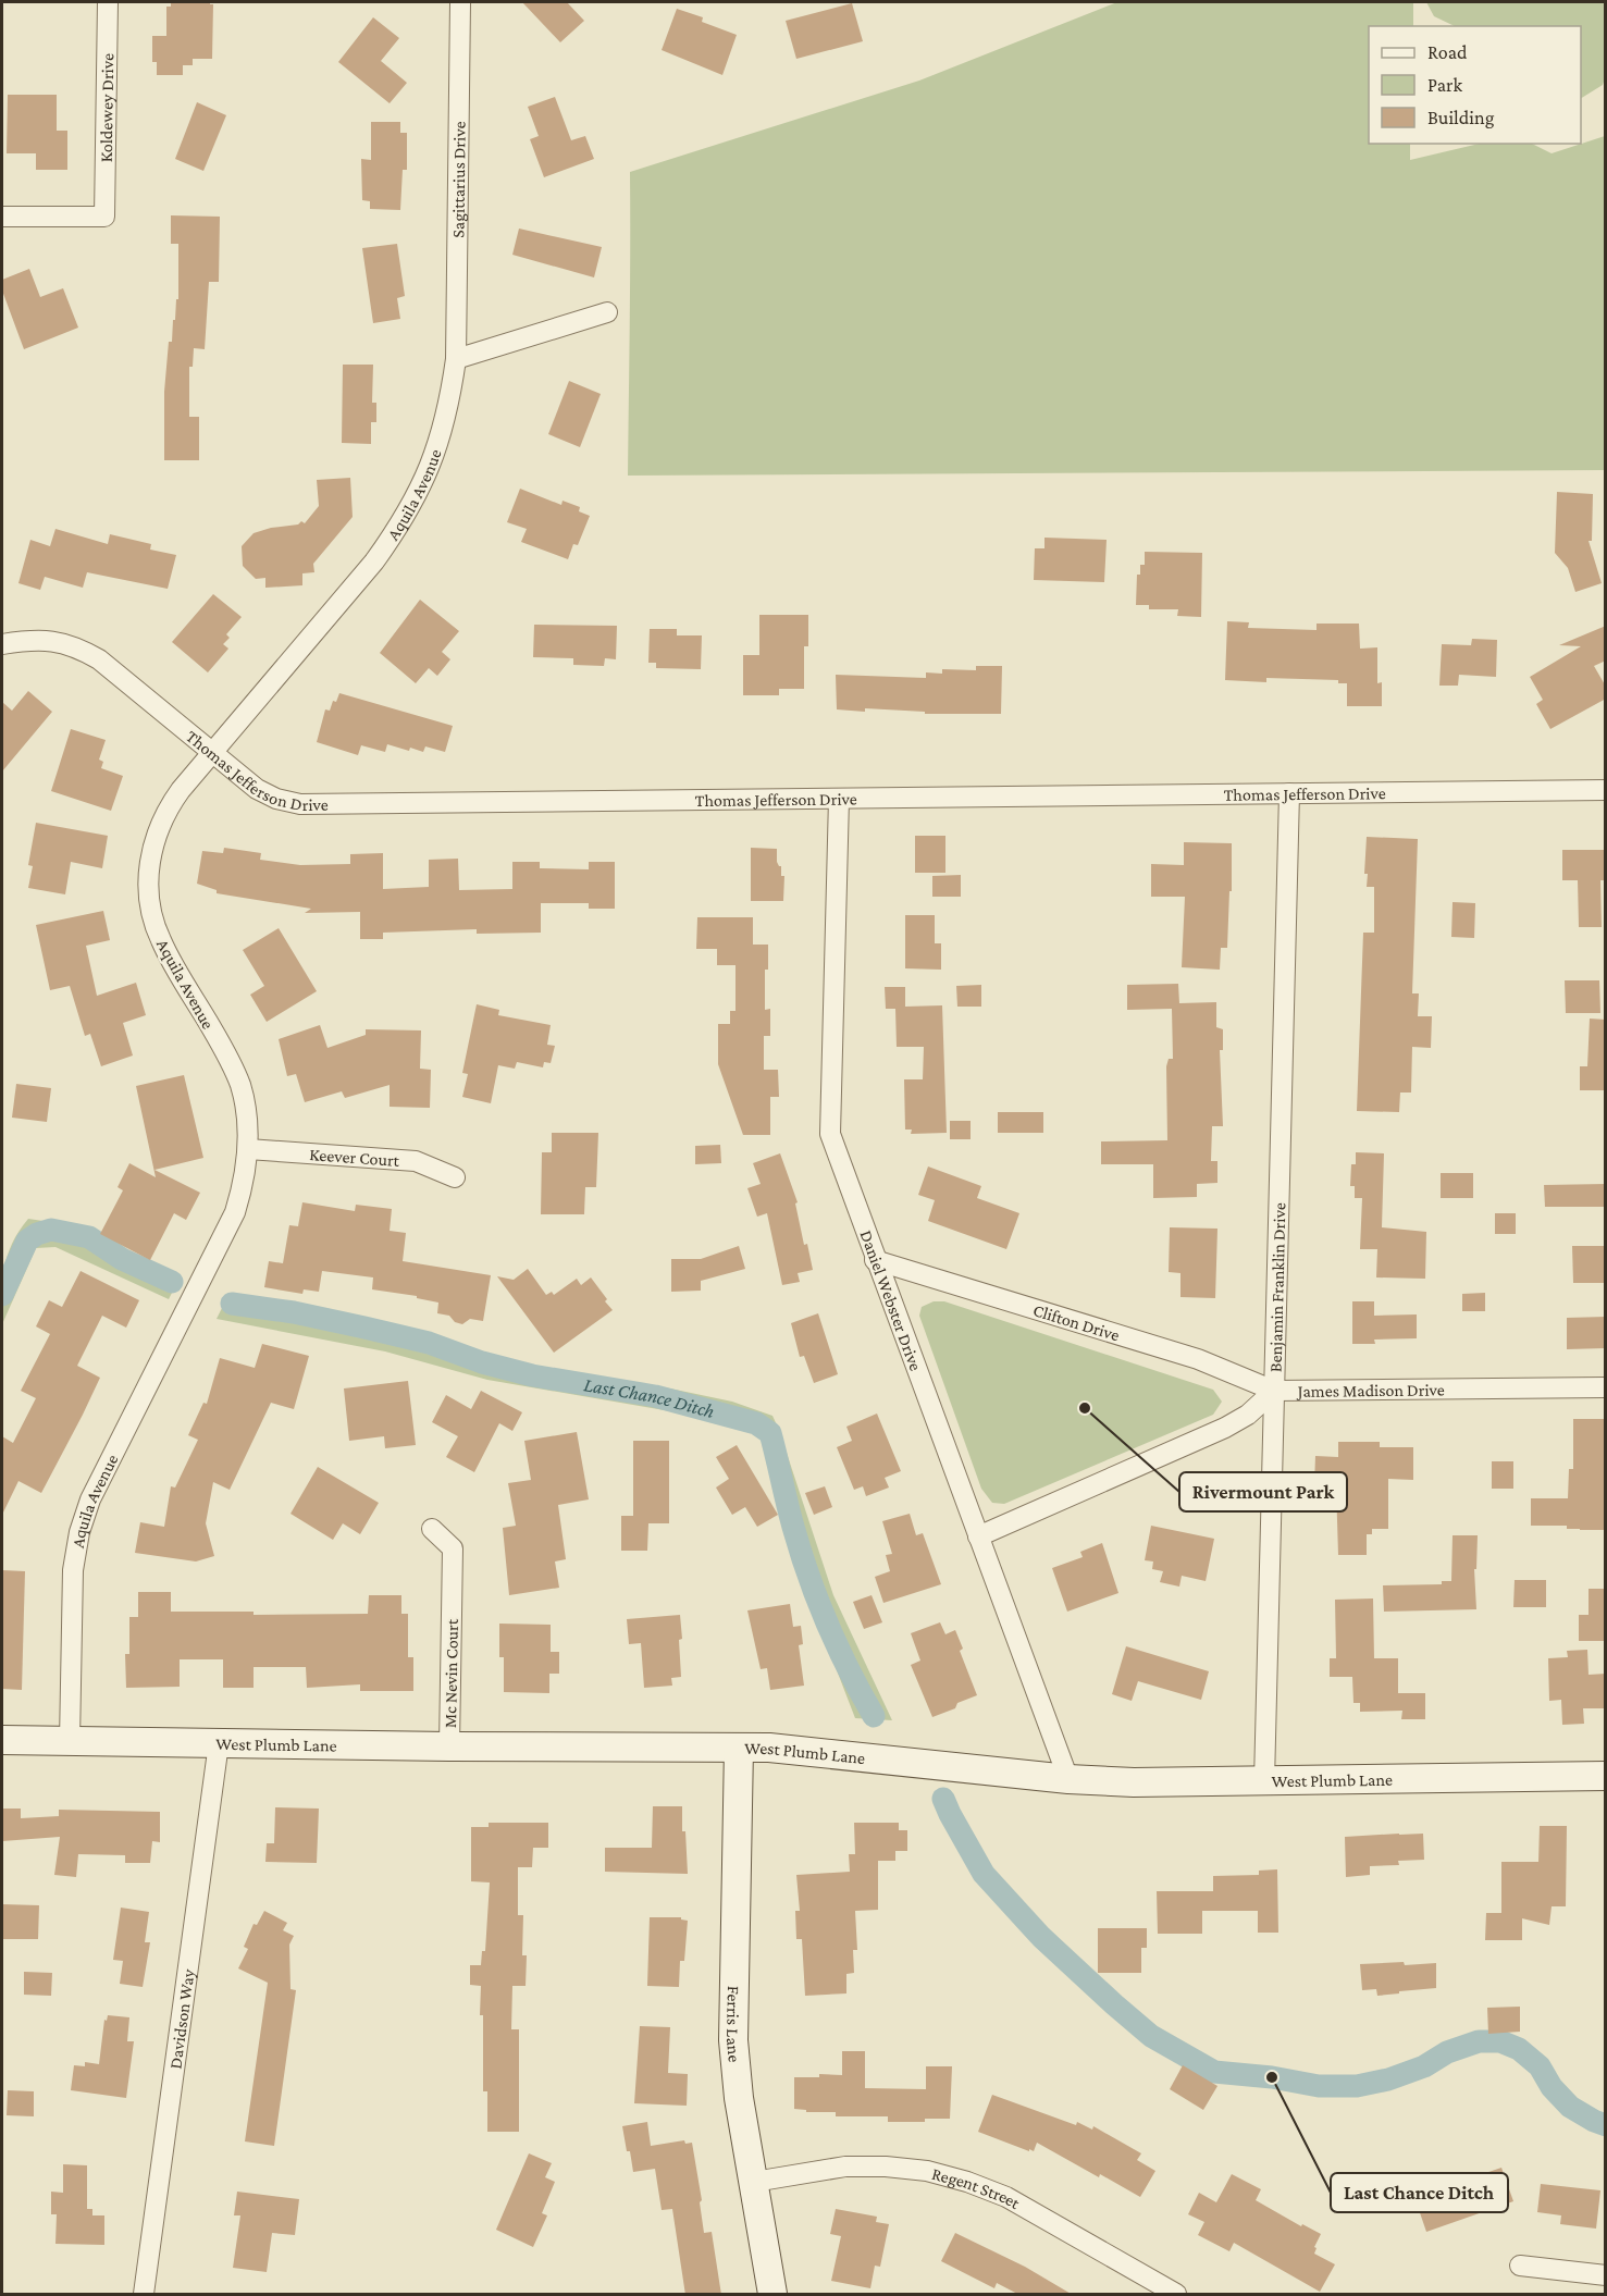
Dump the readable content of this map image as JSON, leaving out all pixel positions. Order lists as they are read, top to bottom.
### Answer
{
  "streets": {
    "main road": ["West Plumb Lane", "Ferris Lane"],
    "street": [
      "Koldewey Drive",
      "Sagittarius Drive",
      "Aquila Avenue",
      "Thomas Jefferson Drive",
      "Keever Court",
      "Benjamin Franklin Drive",
      "Daniel Webster Drive",
      "Clifton Drive",
      "James Madison Drive",
      "Mc Nevin Court",
      "Davidson Way",
      "Regent Street"
    ]
  },
  "crossings": [
    ["Sagittarius Drive", "Aquila Avenue"],
    ["Aquila Avenue", "Thomas Jefferson Drive"],
    ["Aquila Avenue", "Keever Court"],
    ["Aquila Avenue", "West Plumb Lane"],
    ["Thomas Jefferson Drive", "Benjamin Franklin Drive"],
    ["Thomas Jefferson Drive", "Daniel Webster Drive"],
    ["Benjamin Franklin Drive", "Clifton Drive"],
    ["Benjamin Franklin Drive", "James Madison Drive"],
    ["Benjamin Franklin Drive", "West Plumb Lane"],
    ["Daniel Webster Drive", "Clifton Drive"],
    ["Daniel Webster Drive", "James Madison Drive"],
    ["Daniel Webster Drive", "West Plumb Lane"],
    ["Clifton Drive", "James Madison Drive"],
    ["Mc Nevin Court", "West Plumb Lane"],
    ["West Plumb Lane", "Davidson Way"],
    ["West Plumb Lane", "Ferris Lane"],
    ["Ferris Lane", "Regent Street"]
  ],
  "water": ["Last Chance Ditch"],
  "places": ["Rivermount Park", "Last Chance Ditch"],
  "legend": ["Road", "Park", "Building"]
}
